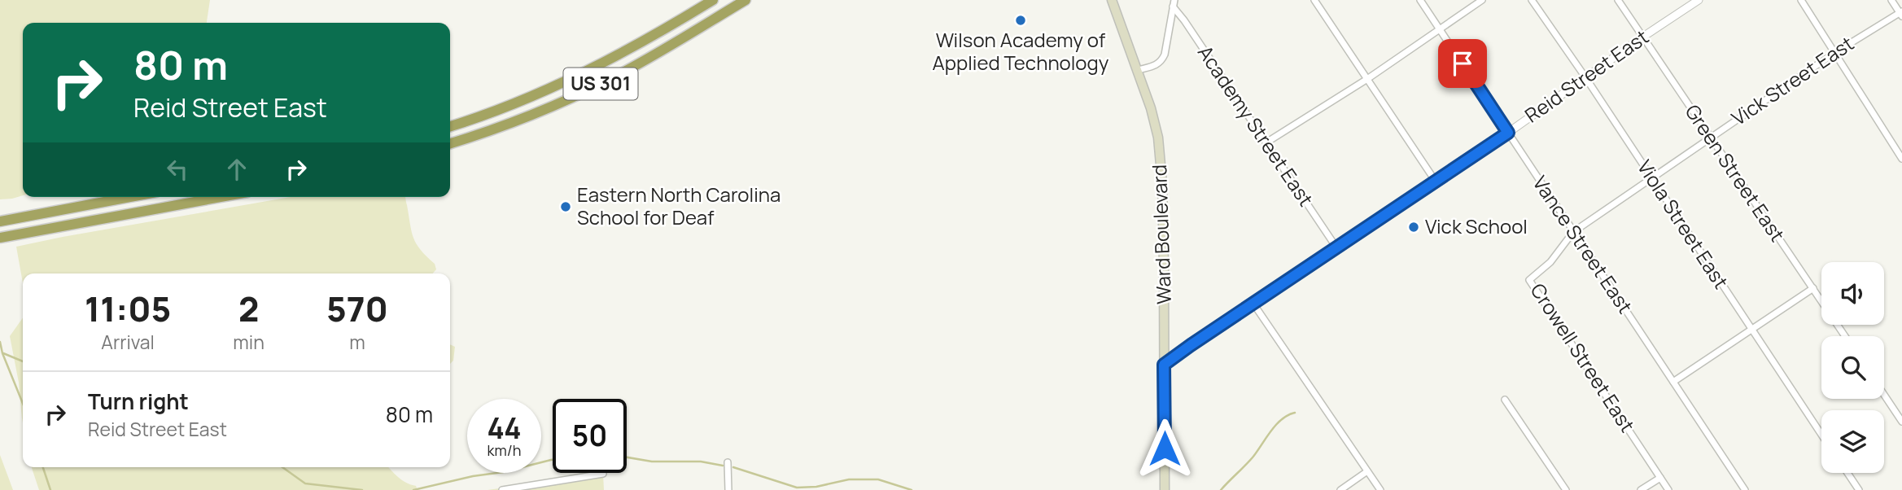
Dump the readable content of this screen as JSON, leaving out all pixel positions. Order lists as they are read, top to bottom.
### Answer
{
  "streets": {
    "highway": ["US 301"],
    "main road": ["Ward Boulevard"],
    "street": [
      "Reid Street East",
      "Vick Street East",
      "Academy Street East",
      "Green Street East",
      "Viola Street East",
      "Vance Street East",
      "Crowell Street East"
    ]
  },
  "crossings": [
    ["Reid Street East", "Academy Street East"],
    ["Reid Street East", "Green Street East"],
    ["Reid Street East", "Viola Street East"],
    ["Reid Street East", "Ward Boulevard"],
    ["Reid Street East", "Vance Street East"],
    ["Vick Street East", "Green Street East"],
    ["Vick Street East", "Viola Street East"],
    ["Vick Street East", "Vance Street East"],
    ["Vick Street East", "Crowell Street East"],
    ["Vance Street East", "Crowell Street East"]
  ],
  "places": ["Wilson Academy of Applied Technology", "Eastern North Carolina School for Deaf", "Vick School"],
  "page": {
    "turn": ["80 m", "Reid Street East"],
    "eta": [
      "11:05",
      "Arrival",
      "2",
      "min",
      "570",
      "m"
    ],
    "list": [
      {
        "name": "Turn right",
        "note": "Reid Street East",
        "value": "80 m"
      }
    ],
    "speed": "44 km/h",
    "limit": "50"
  }
}
